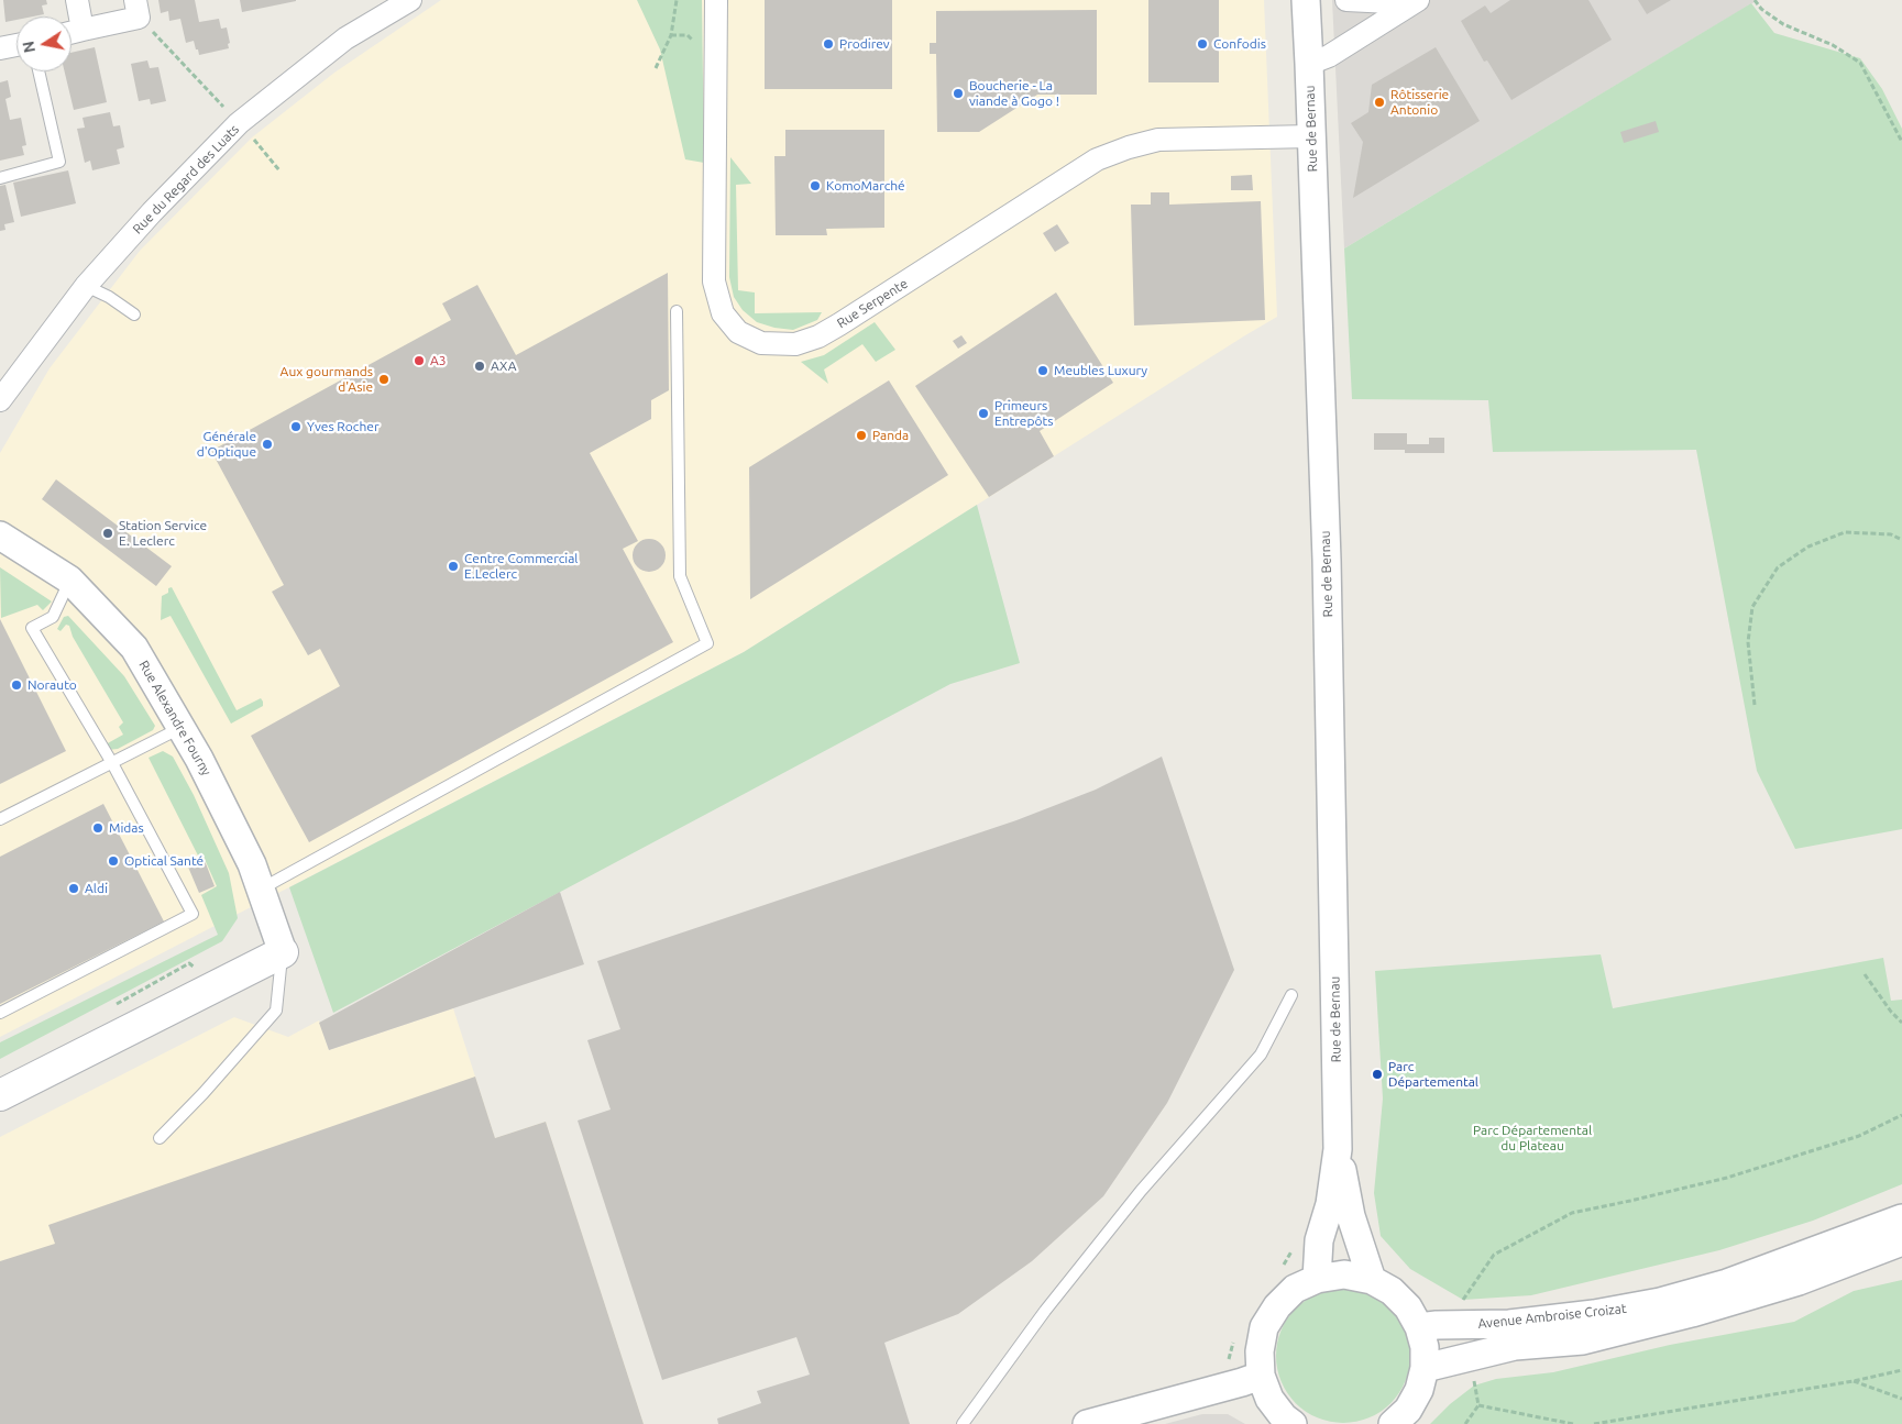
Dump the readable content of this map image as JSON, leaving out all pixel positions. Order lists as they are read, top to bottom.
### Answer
{
  "streets": {
    "street": [
      "Rue de Bernau",
      "Rue du Regard des Luats",
      "Rue Serpente",
      "Rue Alexandre Fourny",
      "Avenue Ambroise Croizat"
    ]
  },
  "crossings": [
    ["Rue de Bernau", "Rue Serpente"]
  ],
  "parks": ["Parc Départemental du Plateau"],
  "places": [
    "Prodirev",
    "Confodis",
    "Boucherie - La viande à Gogo !",
    "Rôtisserie Antonio",
    "KomoMarché",
    "A3",
    "AXA",
    "Meubles Luxury",
    "Aux gourmands d'Asie",
    "Primeurs Entrepôts",
    "Yves Rocher",
    "Panda",
    "Générale d'Optique",
    "Station Service E. Leclerc",
    "Centre Commercial E.Leclerc",
    "Norauto",
    "Midas",
    "Optical Santé",
    "Aldi",
    "Parc Départemental"
  ],
  "north": "left"
}
